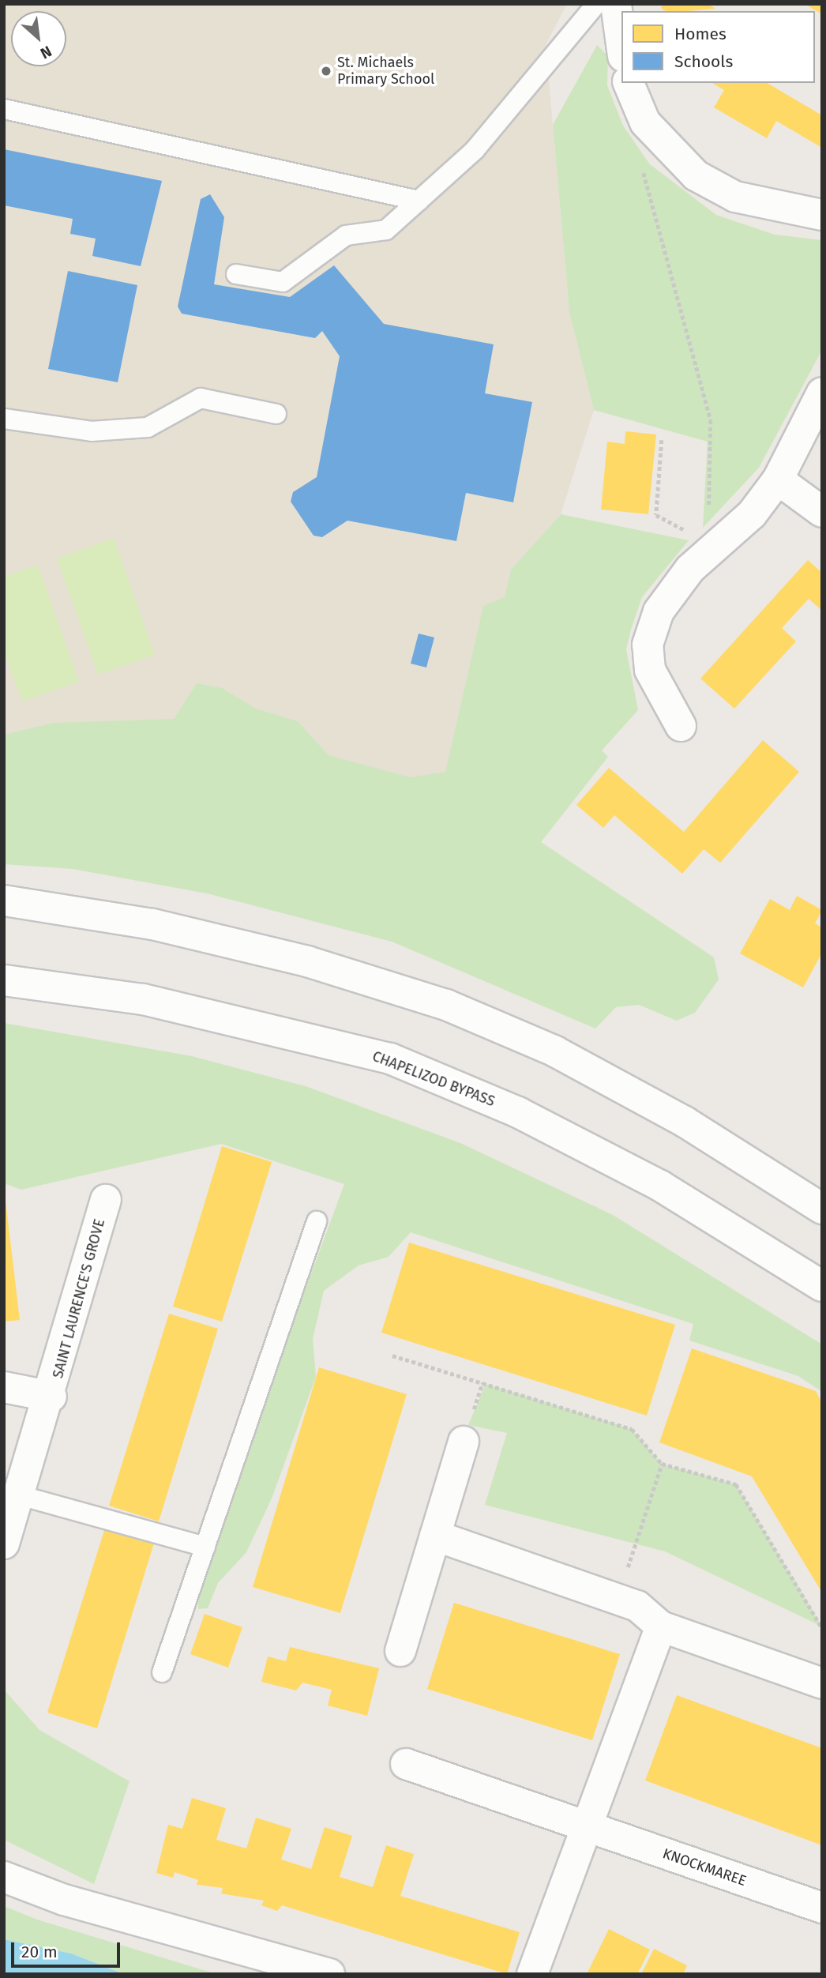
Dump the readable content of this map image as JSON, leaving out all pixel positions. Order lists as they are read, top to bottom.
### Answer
{
  "streets": {
    "street": ["CHAPELIZOD BYPASS", "SAINT LAURENCE'S GROVE", "KNOCKMAREE"]
  },
  "places": ["St. Michaels Primary School"],
  "legend": ["Homes", "Schools"],
  "scale_bar": "20 m",
  "north": "bottom right"
}
